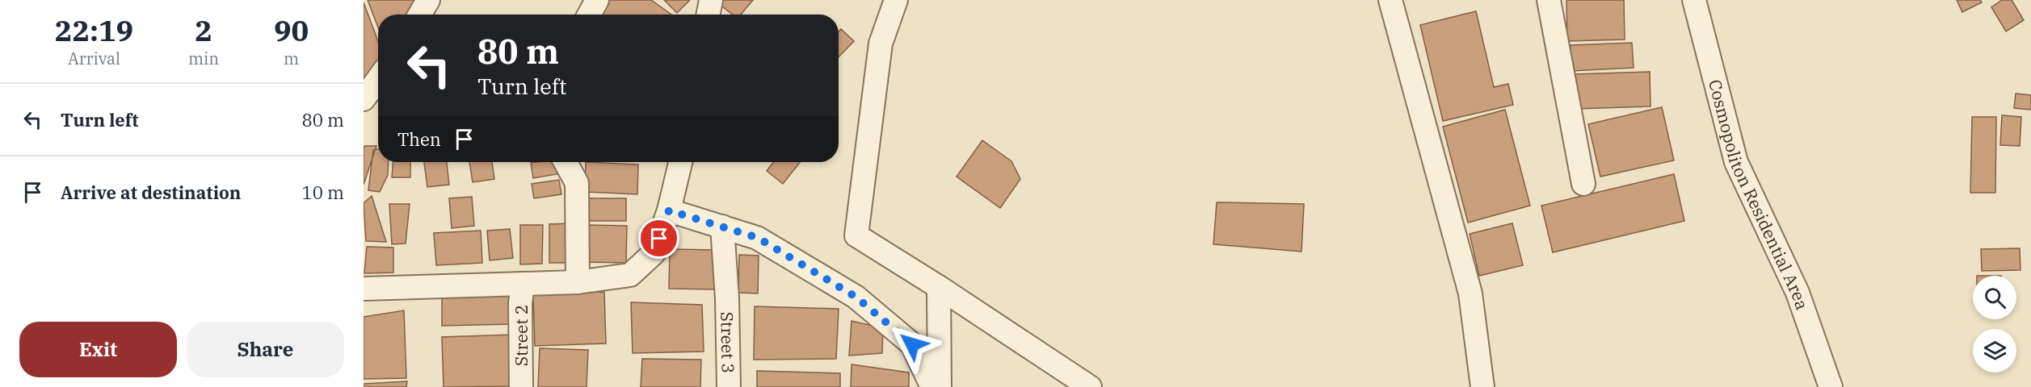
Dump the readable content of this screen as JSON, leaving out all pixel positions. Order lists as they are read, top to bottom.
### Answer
{
  "streets": {
    "street": ["Cosmopoliton Residential Area", "Street 2", "Street 3"]
  },
  "page": {
    "eta": [
      "22:19",
      "Arrival",
      "2",
      "min",
      "90",
      "m"
    ],
    "turn": ["80 m", "Turn left"],
    "list": [
      {
        "name": "Turn left",
        "value": "80 m"
      },
      {
        "name": "Arrive at destination",
        "value": "10 m"
      }
    ],
    "then": "Then",
    "buttons": ["Exit", "Share"]
  }
}
